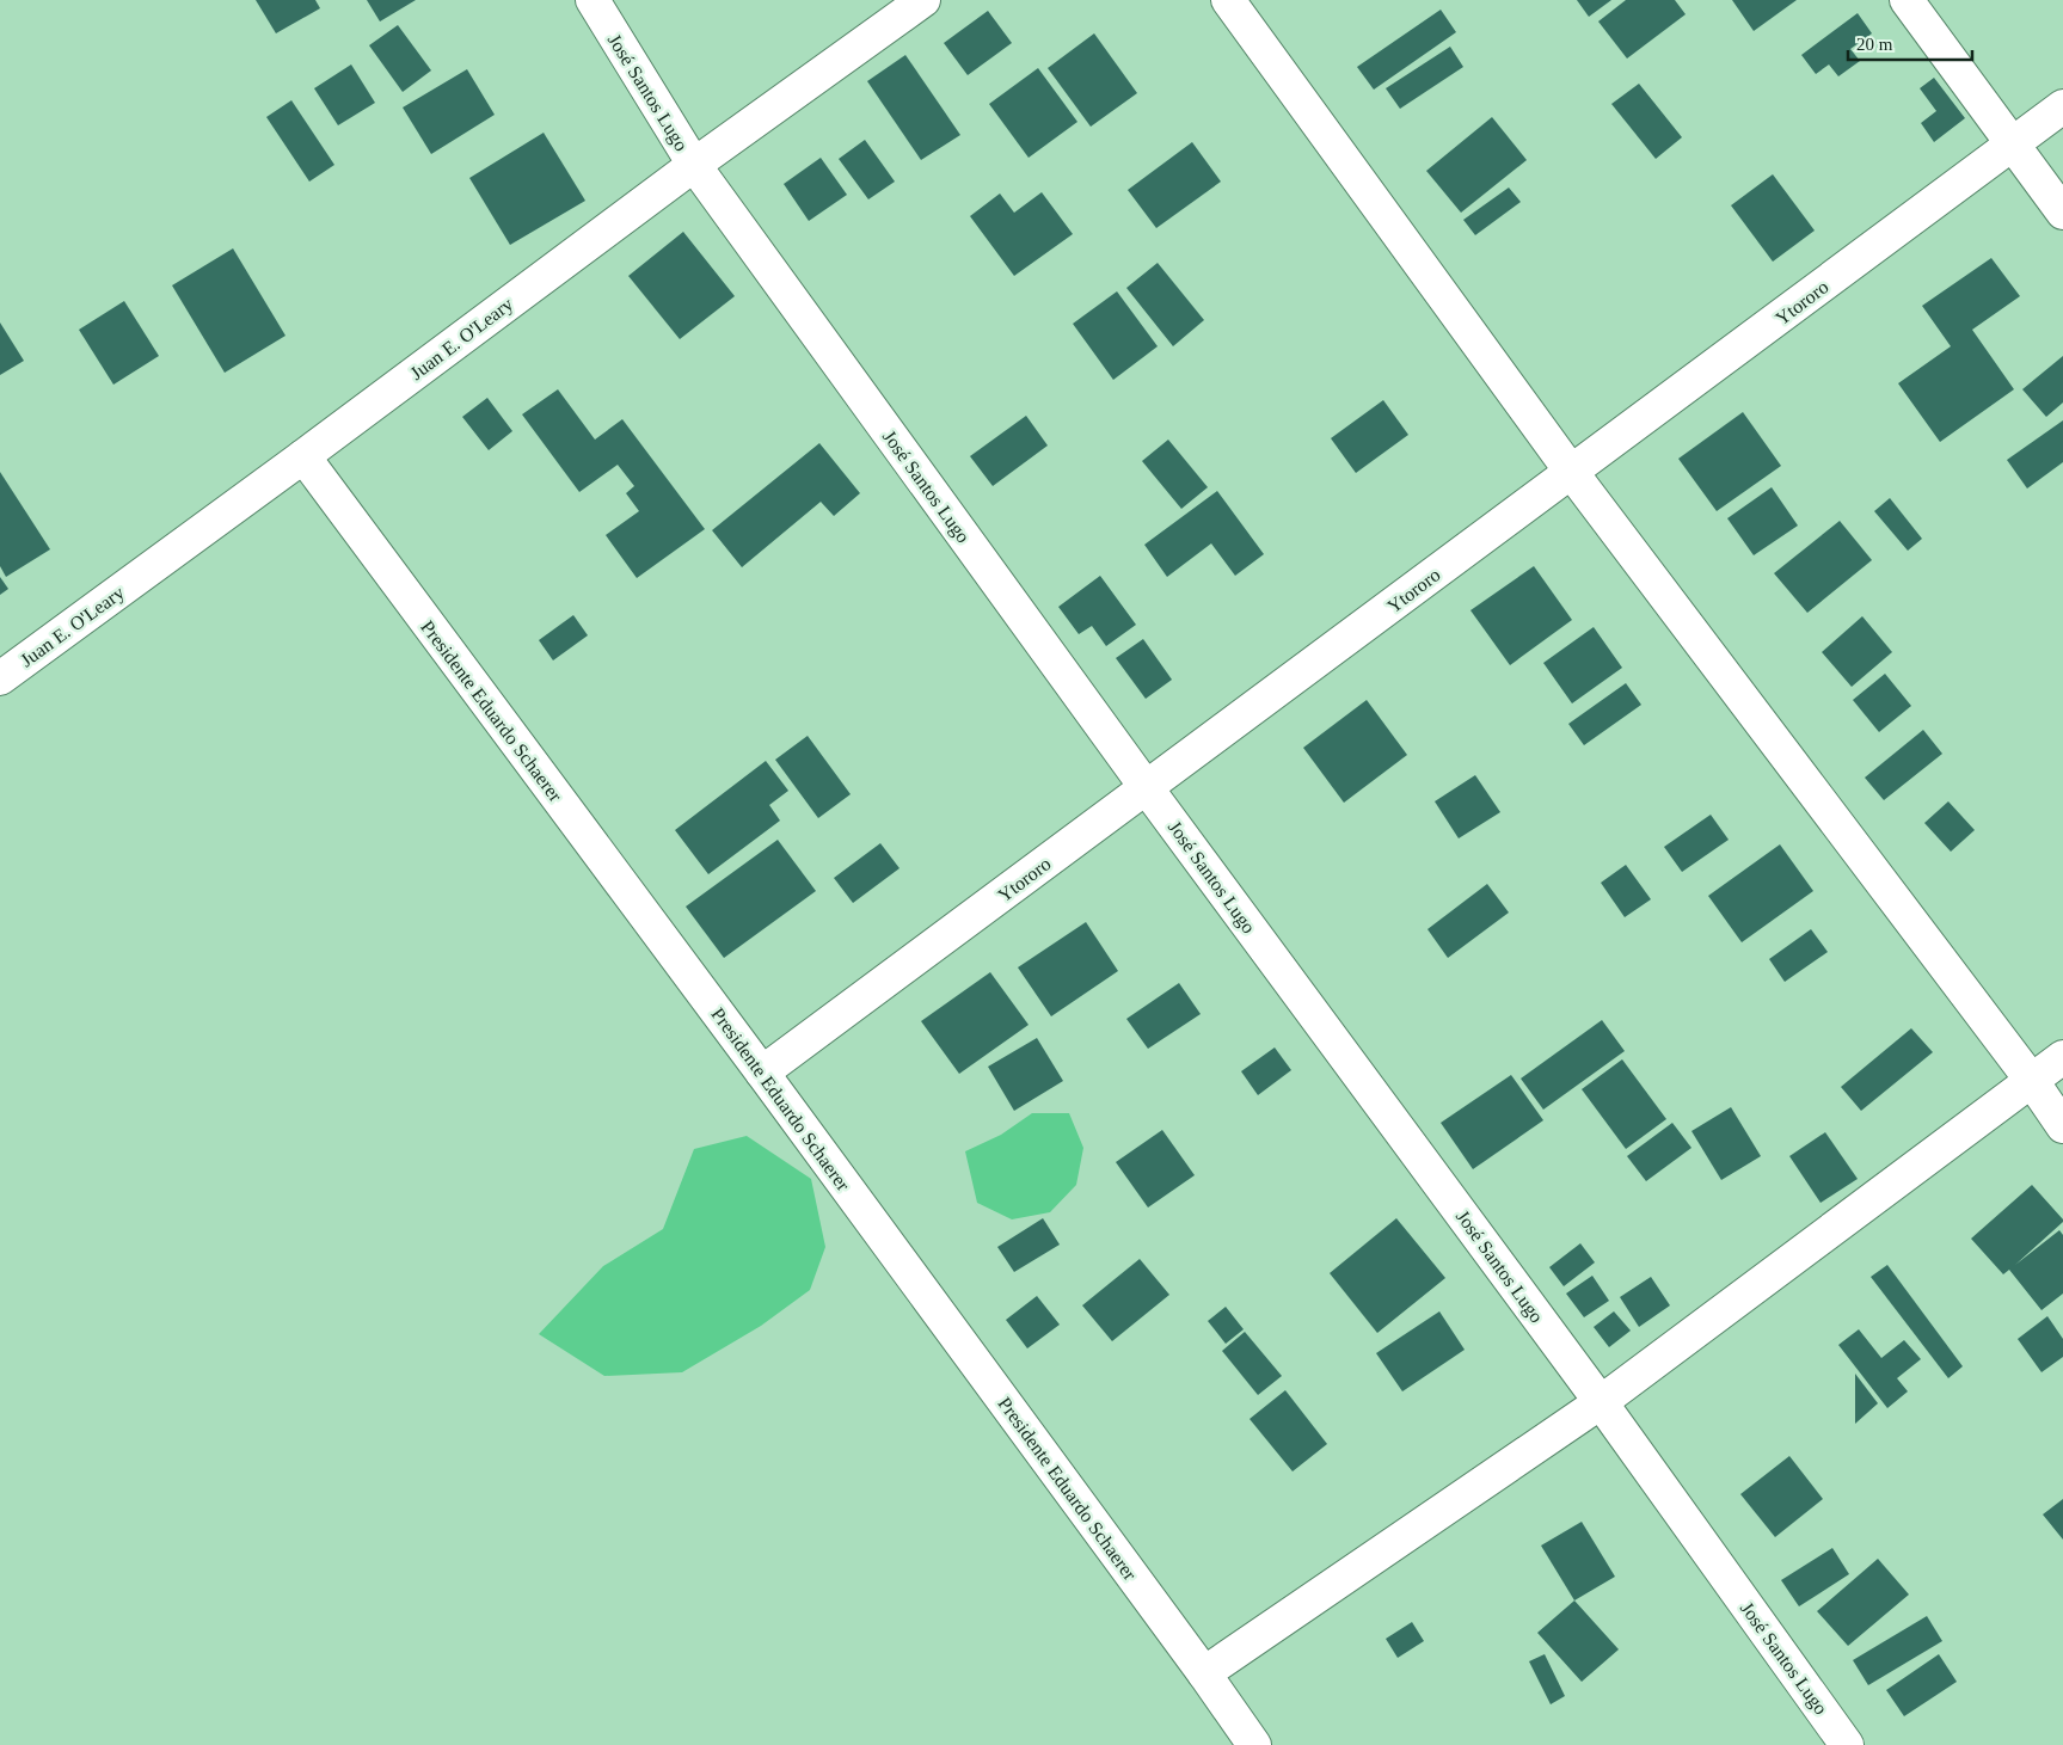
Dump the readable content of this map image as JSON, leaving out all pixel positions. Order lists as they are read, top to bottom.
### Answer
{
  "streets": {
    "street": [
      "José Santos Lugo",
      "Ytororo",
      "Juan E. O'Leary",
      "Presidente Eduardo Schaerer"
    ]
  },
  "crossings": [
    ["José Santos Lugo", "Ytororo"],
    ["José Santos Lugo", "Juan E. O'Leary"],
    ["Ytororo", "Presidente Eduardo Schaerer"],
    ["Juan E. O'Leary", "Presidente Eduardo Schaerer"]
  ],
  "scale_bar": "20 m"
}
